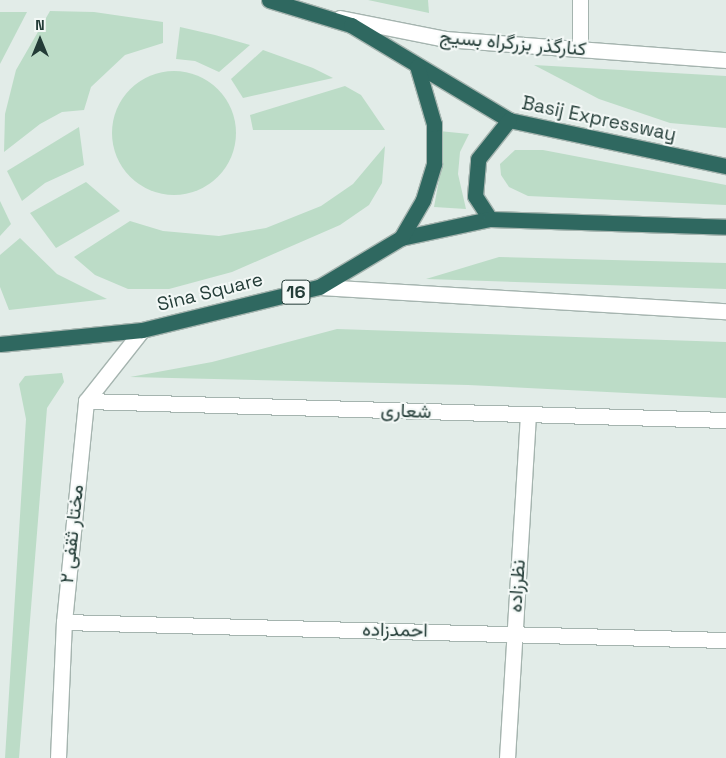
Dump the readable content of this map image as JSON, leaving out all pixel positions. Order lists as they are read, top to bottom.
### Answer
{
  "streets": {
    "highway": ["Basij Expressway", "Sina Square", "16"],
    "street": [
      "کنارگذر بزرگراه بسیج",
      "شعاری",
      "مختار ثقفی ۲",
      "نظرزاده",
      "احمدزاده"
    ]
  },
  "crossings": [
    ["Basij Expressway", "Sina Square"],
    ["Sina Square", "16"],
    ["شعاری", "مختار ثقفی ۲"],
    ["شعاری", "نظرزاده"],
    ["مختار ثقفی ۲", "احمدزاده"],
    ["نظرزاده", "احمدزاده"]
  ],
  "north": "top"
}
